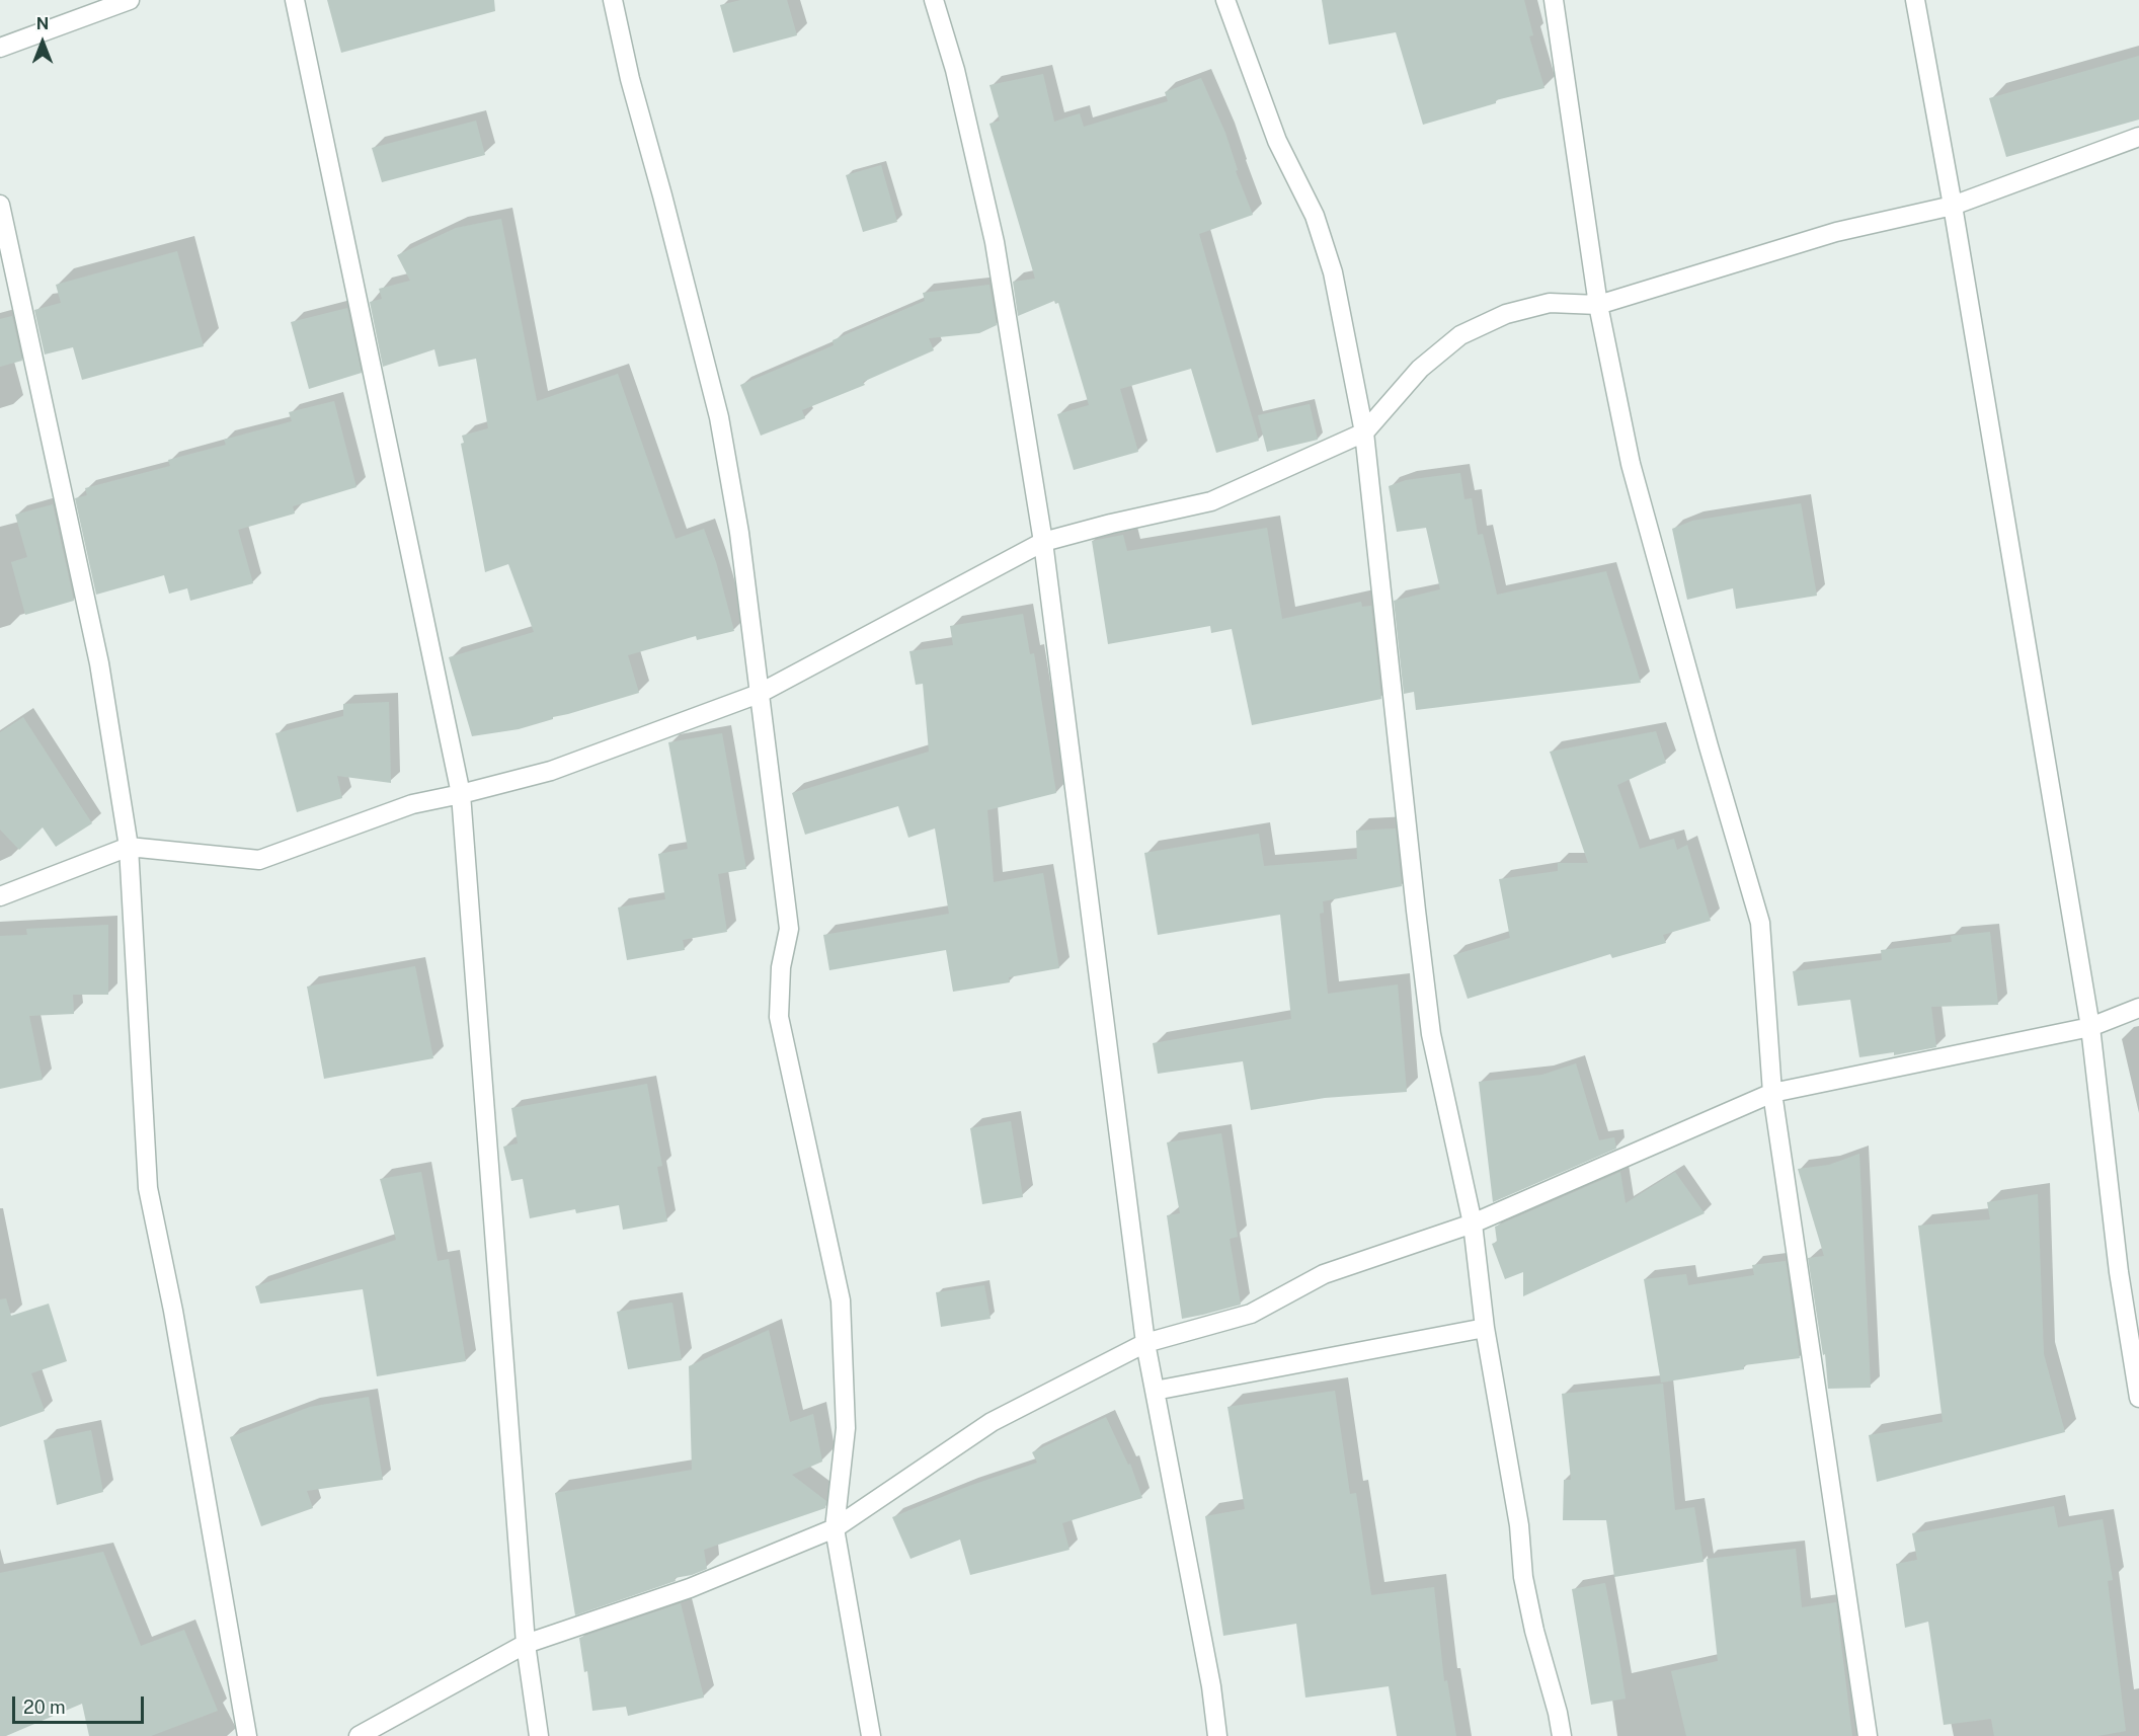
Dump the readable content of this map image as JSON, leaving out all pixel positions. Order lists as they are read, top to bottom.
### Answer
{
  "scale_bar": "20 m",
  "north": "top"
}
